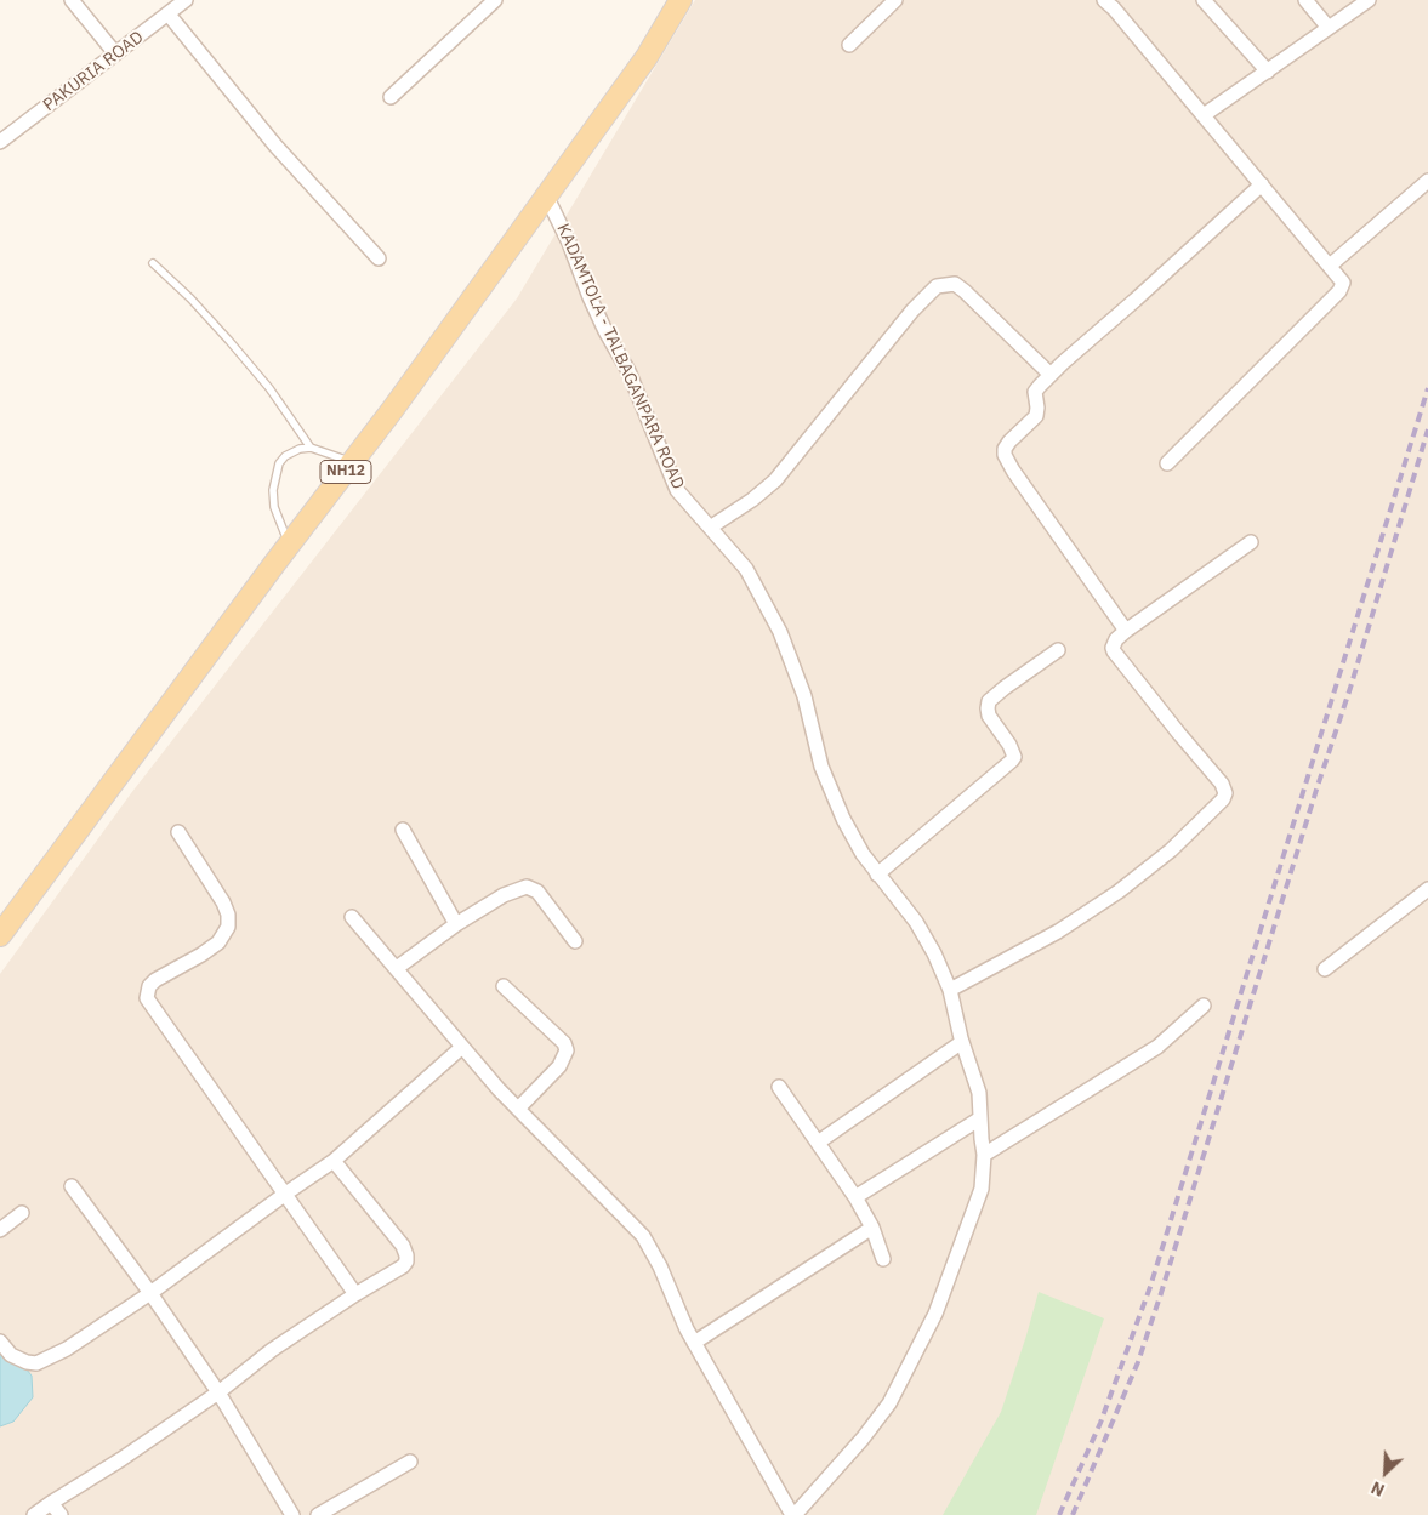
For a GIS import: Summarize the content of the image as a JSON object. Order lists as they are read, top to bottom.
{
  "streets": {
    "main road": ["NH12"],
    "street": ["PAKURIA ROAD", "KADAMTOLA - TALBAGANPARA ROAD"]
  },
  "crossings": [
    ["KADAMTOLA - TALBAGANPARA ROAD", "NH12"]
  ],
  "north": "bottom left"
}
